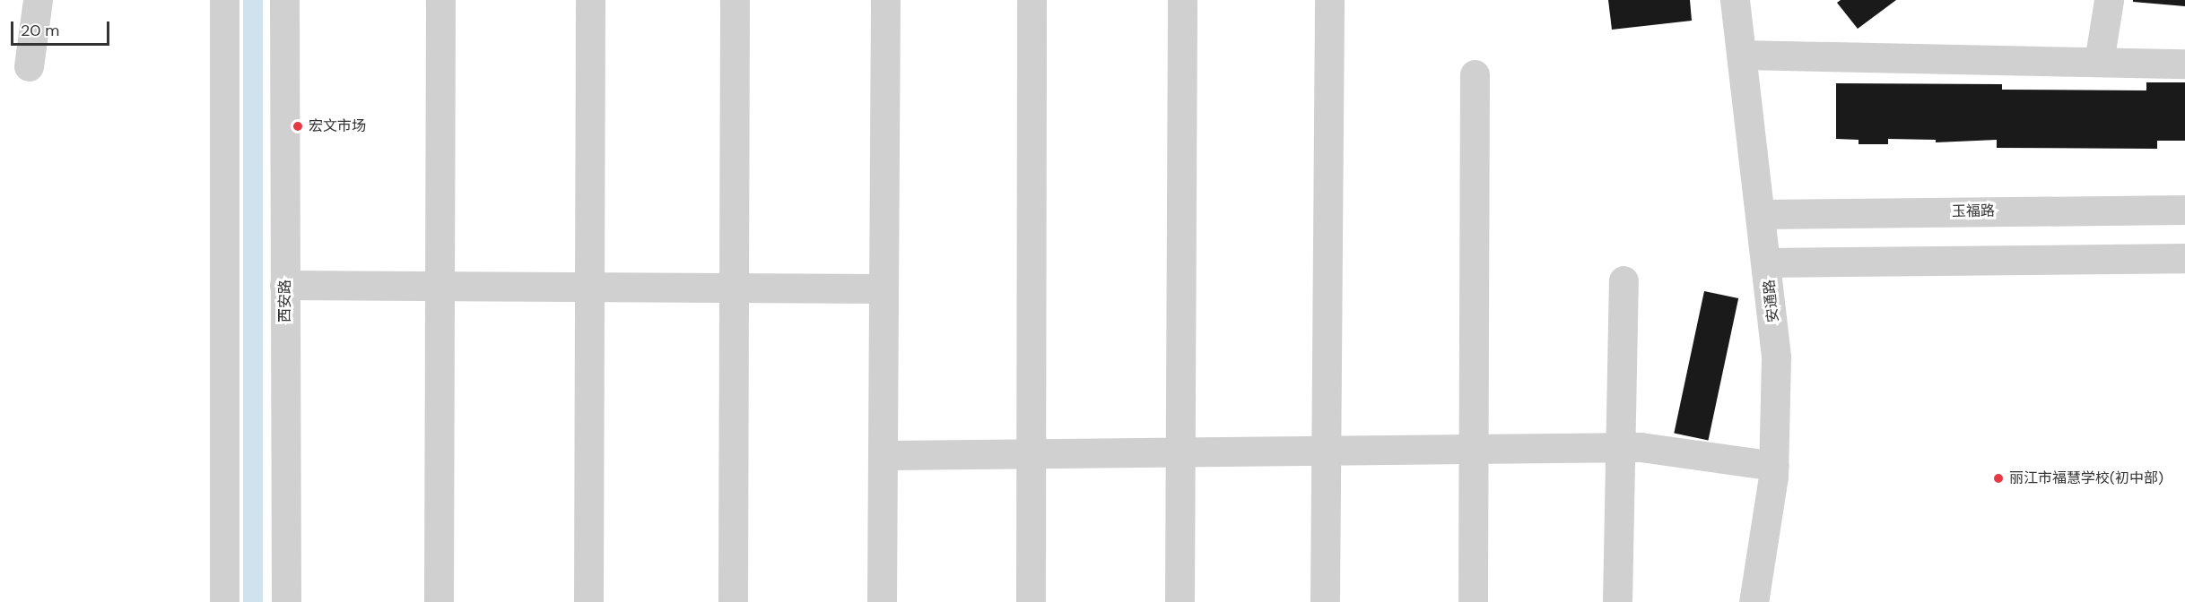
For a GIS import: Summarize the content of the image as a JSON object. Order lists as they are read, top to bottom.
{
  "streets": {
    "street": ["玉福路", "西安路", "安通路"]
  },
  "crossings": [
    ["玉福路", "安通路"]
  ],
  "places": ["宏文市场", "丽江市福慧学校(初中部)"],
  "scale_bar": "20 m"
}
